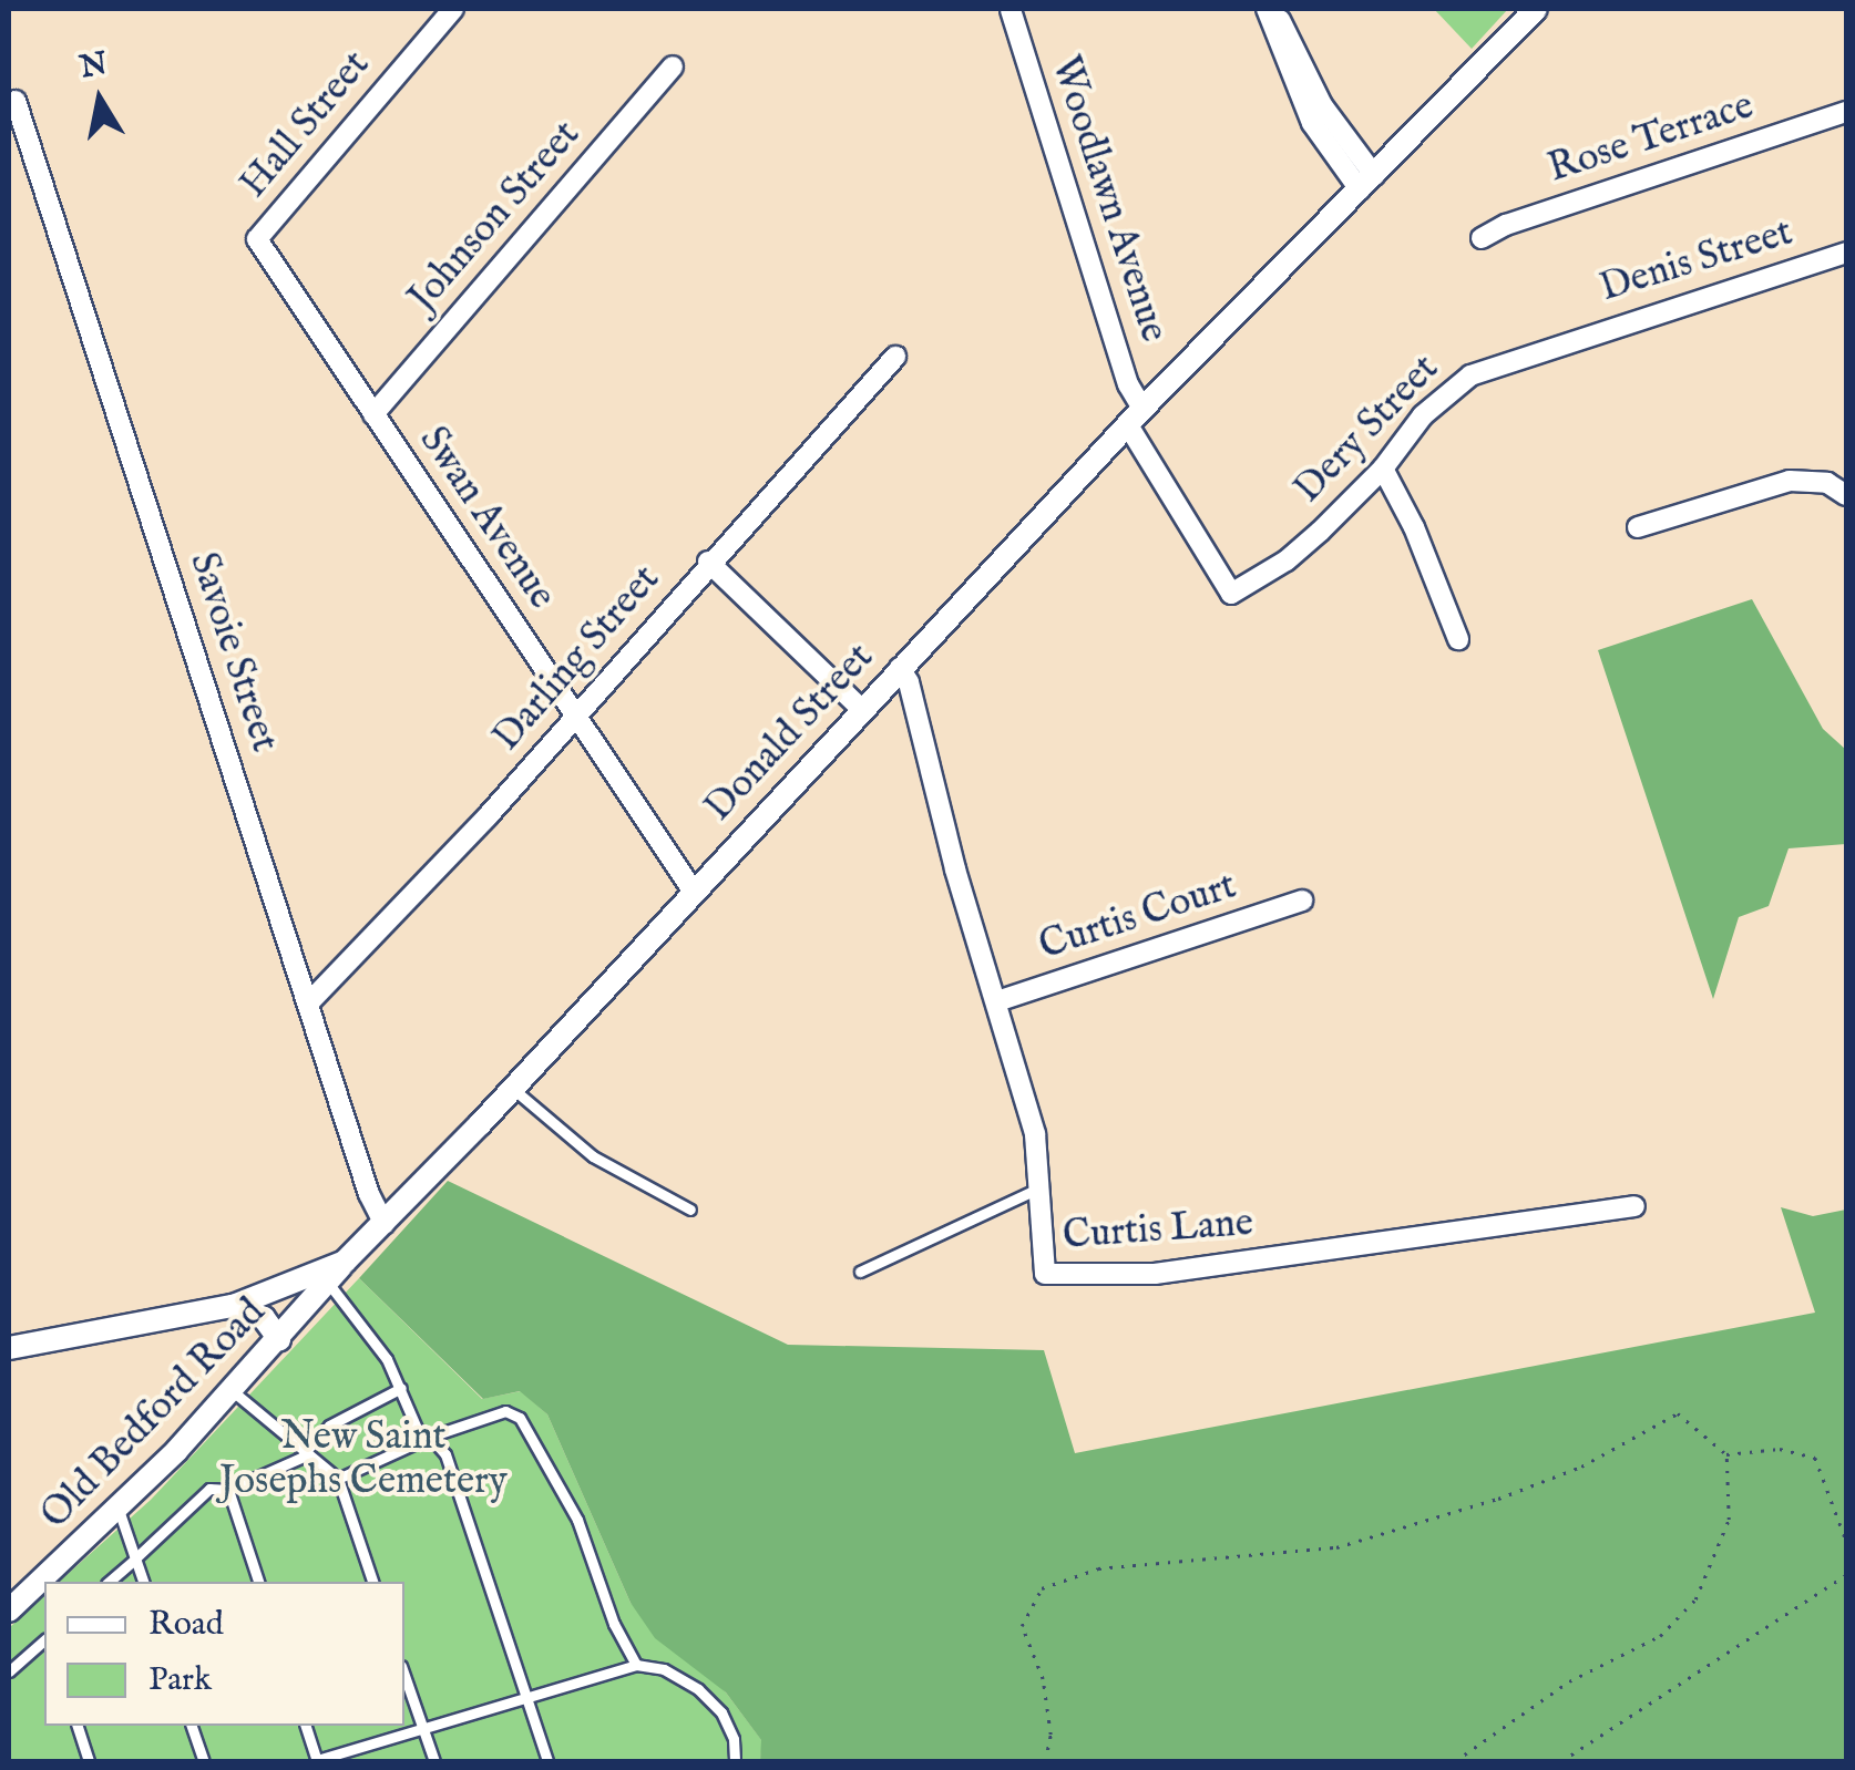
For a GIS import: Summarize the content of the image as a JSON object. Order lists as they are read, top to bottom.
{
  "streets": {
    "street": [
      "Hall Street",
      "Rose Terrace",
      "Woodlawn Avenue",
      "Johnson Street",
      "Denis Street",
      "Dery Street",
      "Swan Avenue",
      "Savoie Street",
      "Darling Street",
      "Donald Street",
      "Curtis Court",
      "Curtis Lane",
      "Old Bedford Road"
    ]
  },
  "crossings": [
    ["Hall Street", "Swan Avenue"],
    ["Woodlawn Avenue", "Dery Street"],
    ["Woodlawn Avenue", "Donald Street"],
    ["Johnson Street", "Swan Avenue"],
    ["Denis Street", "Dery Street"],
    ["Swan Avenue", "Darling Street"],
    ["Swan Avenue", "Donald Street"],
    ["Savoie Street", "Darling Street"],
    ["Savoie Street", "Donald Street"],
    ["Donald Street", "Curtis Lane"],
    ["Donald Street", "Old Bedford Road"],
    ["Curtis Court", "Curtis Lane"]
  ],
  "parks": ["New Saint Josephs Cemetery"],
  "legend": ["Road", "Park"],
  "north": "top"
}
